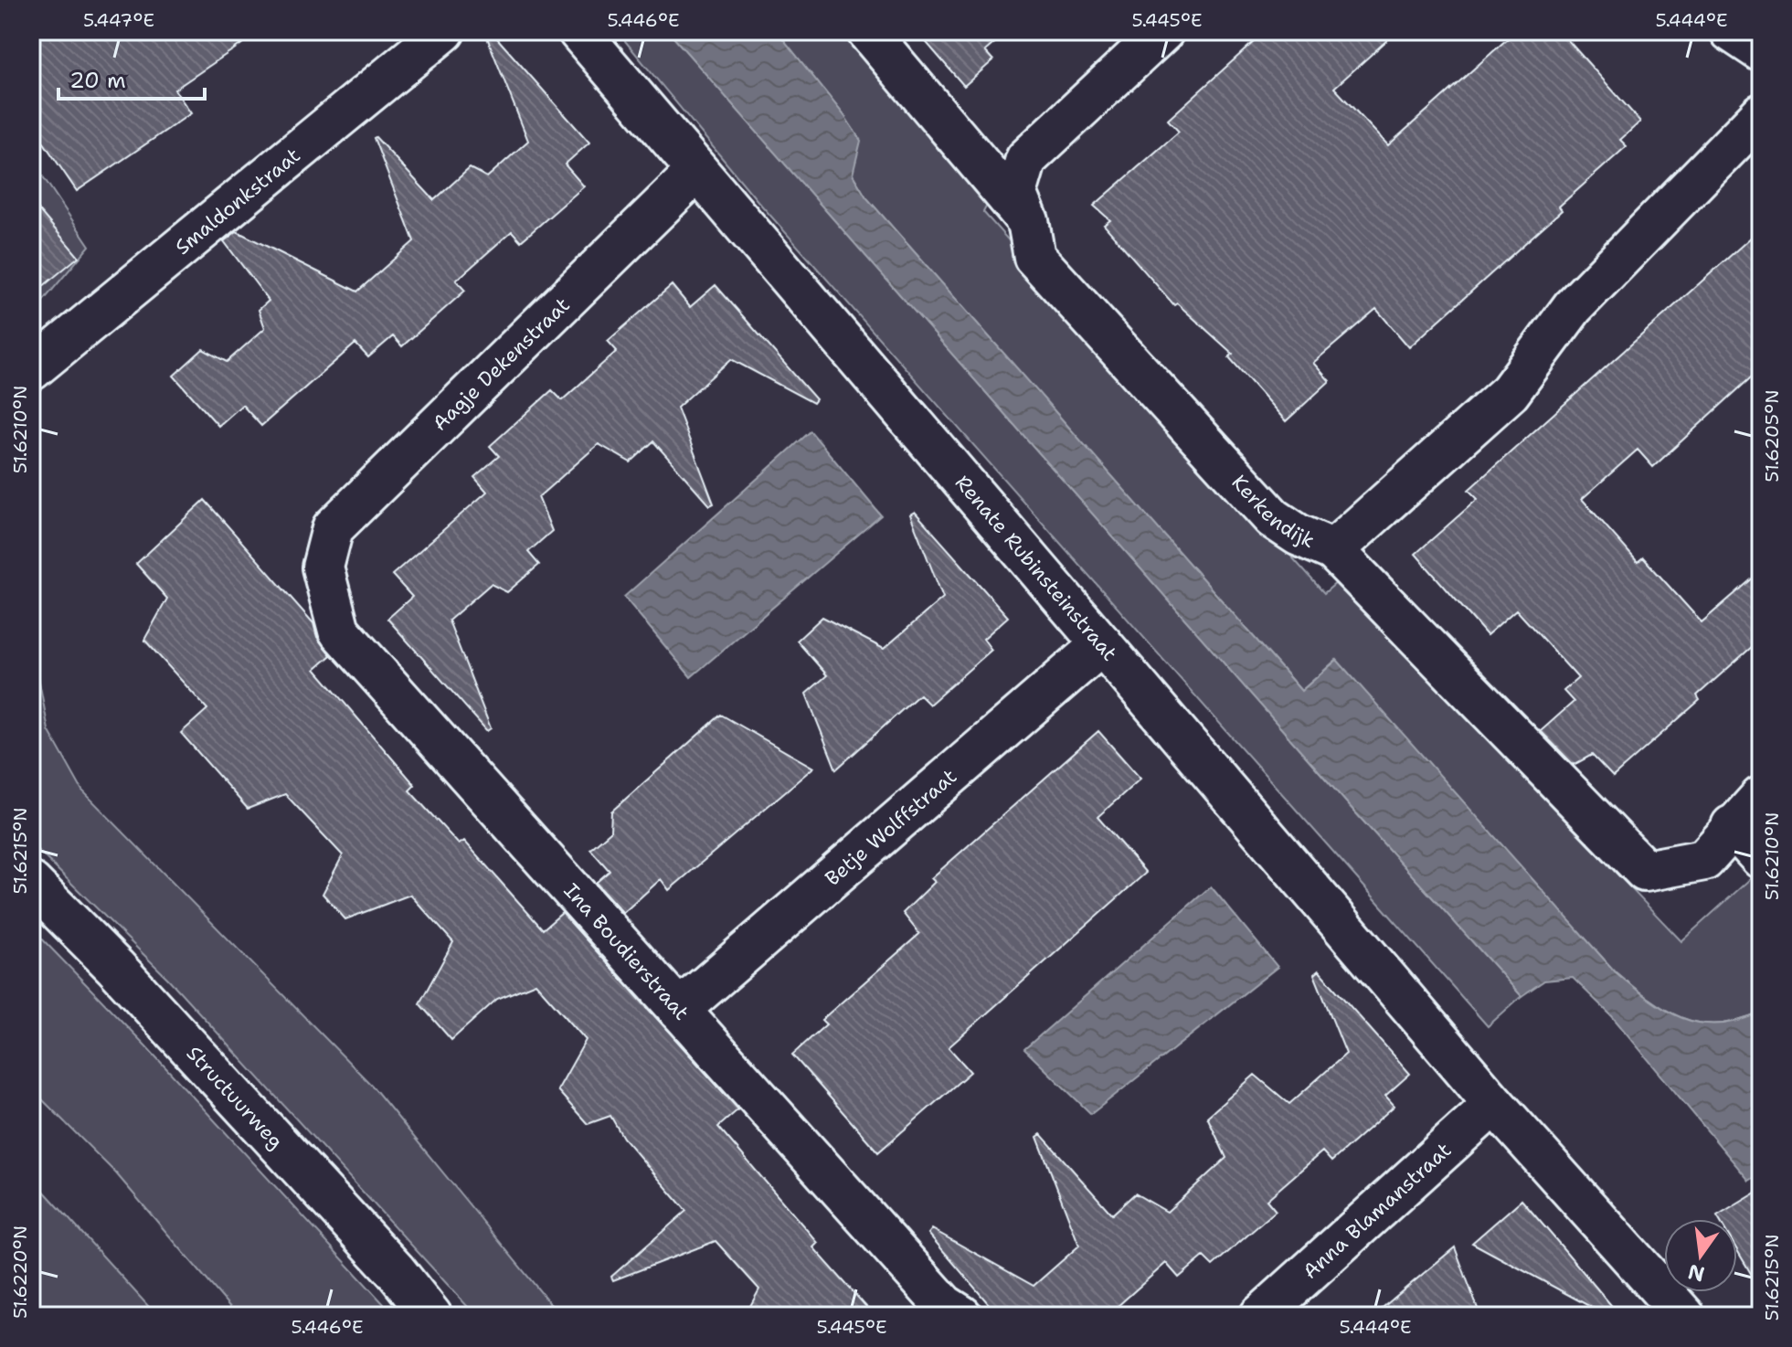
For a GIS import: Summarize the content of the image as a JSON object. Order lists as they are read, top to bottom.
{
  "streets": {
    "street": [
      "Smaldonkstraat",
      "Aagje Dekenstraat",
      "Kerkendijk",
      "Renate Rubinsteinstraat",
      "Betje Wolffstraat",
      "Ina Boudierstraat",
      "Structuurweg",
      "Anna Blamanstraat"
    ]
  },
  "crossings": [
    ["Aagje Dekenstraat", "Renate Rubinsteinstraat"],
    ["Aagje Dekenstraat", "Ina Boudierstraat"],
    ["Renate Rubinsteinstraat", "Betje Wolffstraat"],
    ["Renate Rubinsteinstraat", "Anna Blamanstraat"],
    ["Betje Wolffstraat", "Ina Boudierstraat"]
  ],
  "scale_bar": "20 m",
  "north": "bottom",
  "coordinates": [
    "5.447°E",
    "5.446°E",
    "5.445°E",
    "5.444°E",
    "51.6210°N",
    "51.6205°N",
    "51.6215°N",
    "51.6220°N"
  ]
}
